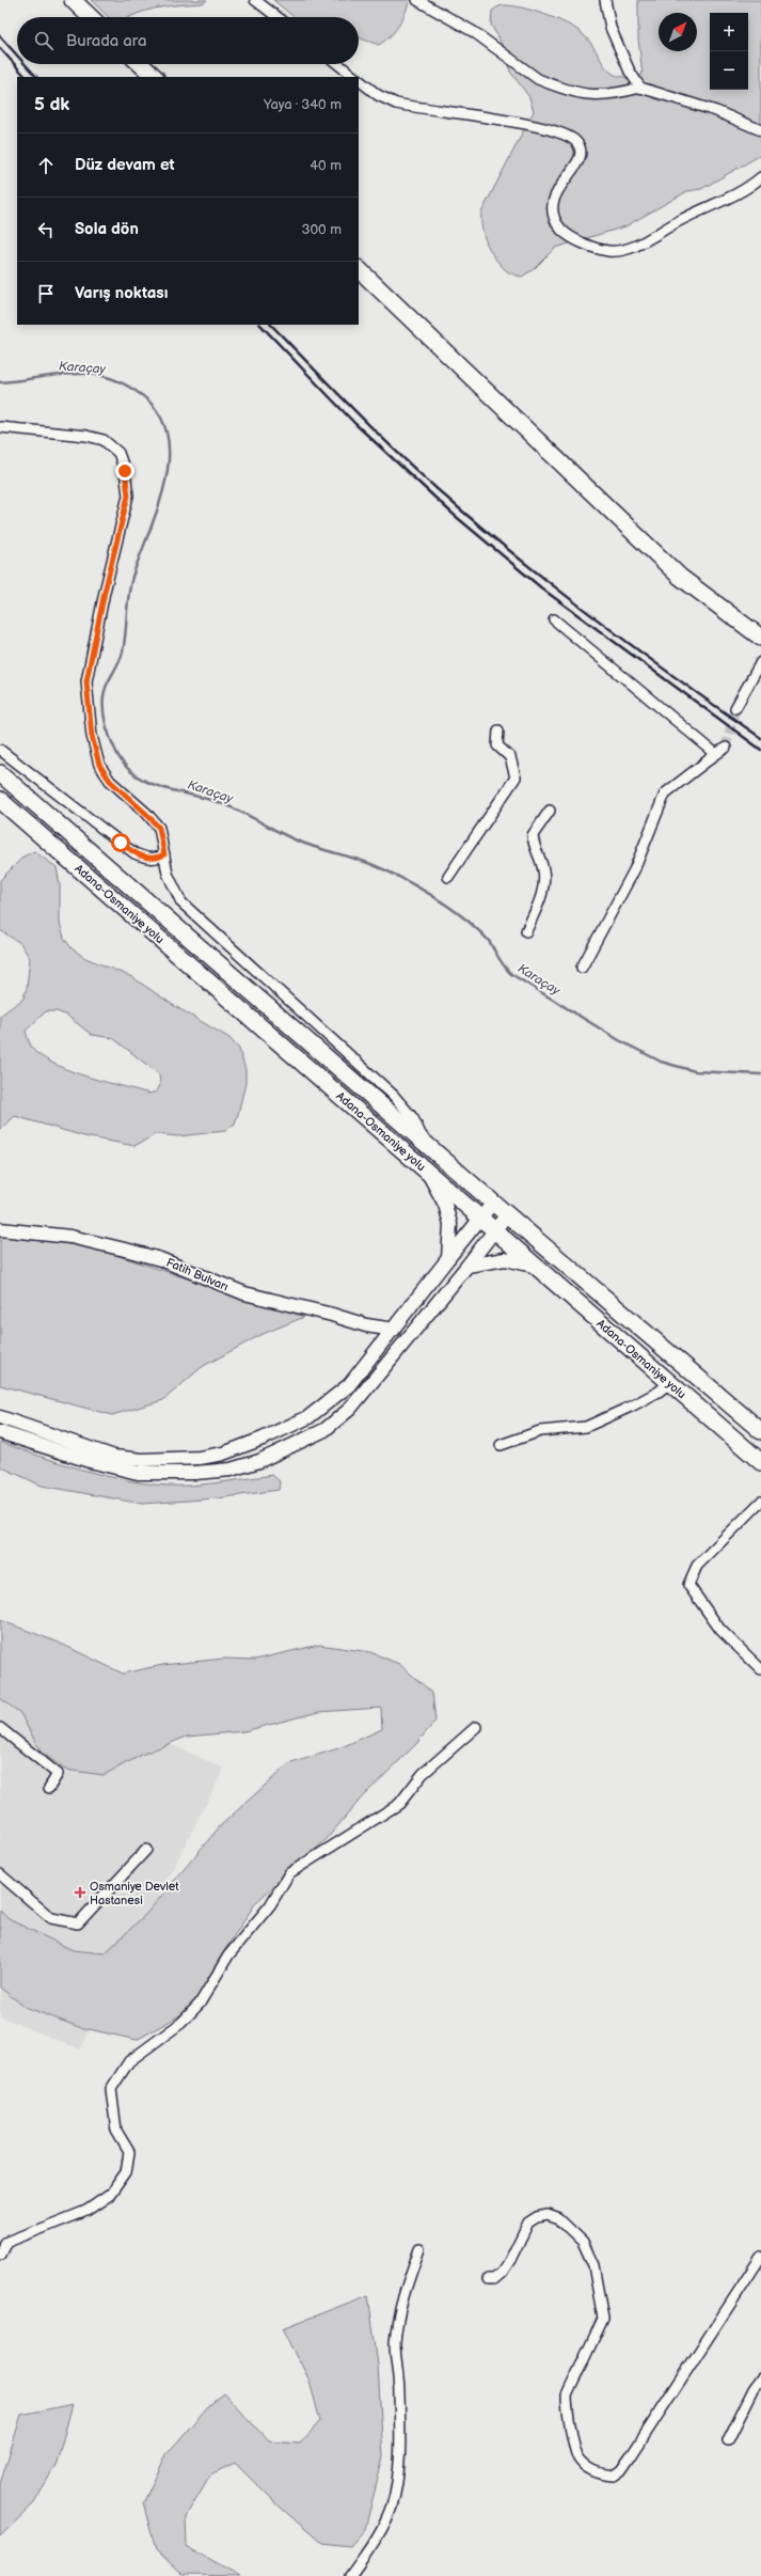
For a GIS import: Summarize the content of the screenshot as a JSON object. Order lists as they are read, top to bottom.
{
  "streets": {
    "highway": ["Adana-Osmaniye yolu"],
    "street": ["Fatih Bulvarı"]
  },
  "water": ["Karaçay"],
  "places": {
    "health": ["Osmaniye Devlet Hastanesi"]
  },
  "north": "top right",
  "page": {
    "map_buttons": ["+", "−"],
    "search": "Burada ara",
    "heading": ["5 dk", "Yaya · 340 m"],
    "list": [
      ["Düz devam et", "40 m"],
      ["Sola dön", "300 m"],
      "Varış noktası"
    ]
  }
}
